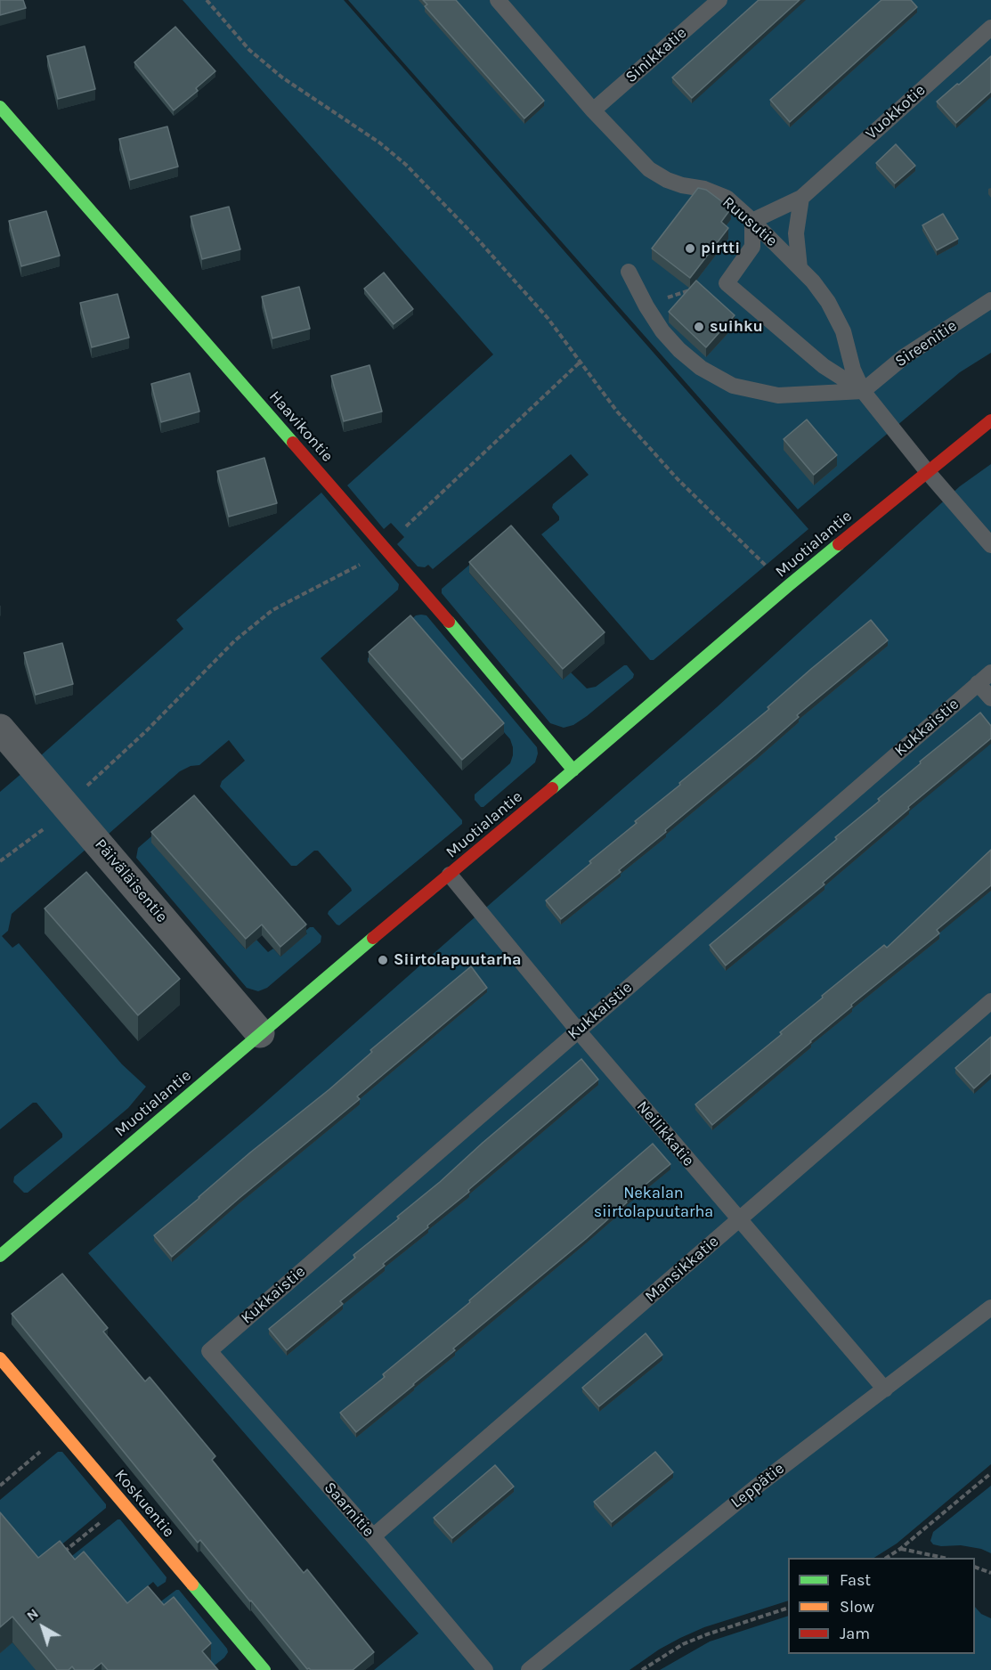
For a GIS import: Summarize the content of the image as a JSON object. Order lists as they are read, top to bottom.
{
  "streets": {
    "street": [
      "Haavikontie",
      "Muotialantie",
      "Päiväläisentie",
      "Koskuentie"
    ],
    "lane": [
      "Sinikkatie",
      "Vuokkotie",
      "Ruusutie",
      "Sireenitie",
      "Kukkaistie",
      "Neilikkatie",
      "Mansikkatie",
      "Leppätie",
      "Saarnitie"
    ]
  },
  "crossings": [
    ["Sinikkatie", "Ruusutie"],
    ["Vuokkotie", "Ruusutie"],
    ["Ruusutie", "Sireenitie"],
    ["Ruusutie", "Muotialantie"],
    ["Haavikontie", "Muotialantie"],
    ["Muotialantie", "Päiväläisentie"],
    ["Muotialantie", "Neilikkatie"],
    ["Kukkaistie", "Neilikkatie"],
    ["Kukkaistie", "Saarnitie"],
    ["Neilikkatie", "Mansikkatie"],
    ["Neilikkatie", "Leppätie"],
    ["Mansikkatie", "Saarnitie"]
  ],
  "parks": ["Nekalan siirtolapuutarha"],
  "places": ["pirtti", "suihku", "Siirtolapuutarha"],
  "legend": ["Fast", "Slow", "Jam"],
  "north": "top left"
}
